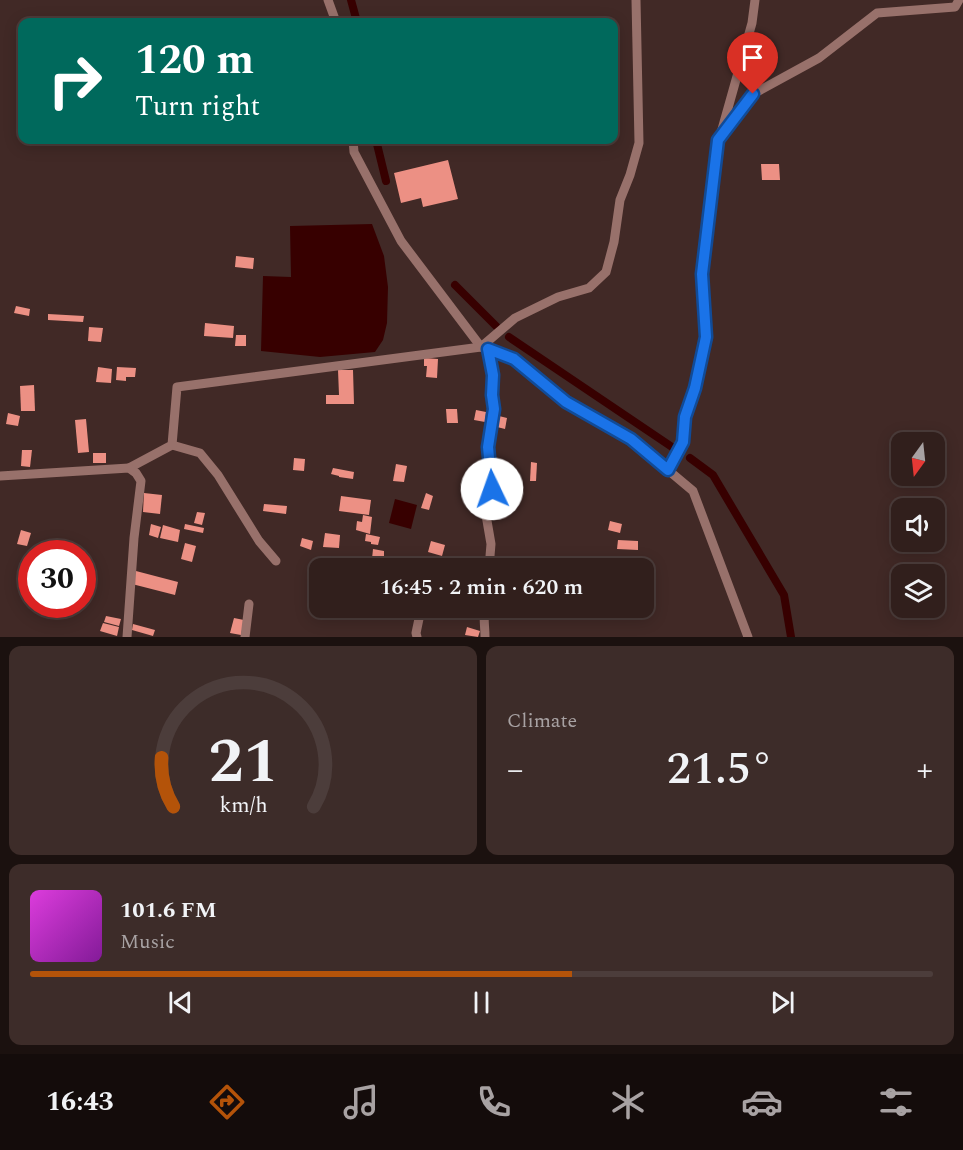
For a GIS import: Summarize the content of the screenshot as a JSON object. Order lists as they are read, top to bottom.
{
  "north": "bottom",
  "page": {
    "turn": ["120 m", "Turn right"],
    "limit": "30",
    "trip": "16:45 · 2 min · 620 m",
    "tile": "Climate",
    "heat": ["−", "21.5°", "+"],
    "song": ["101.6 FM", "Music"],
    "tabs": "16:43",
    "gauge": ["21", "km/h"]
  }
}
